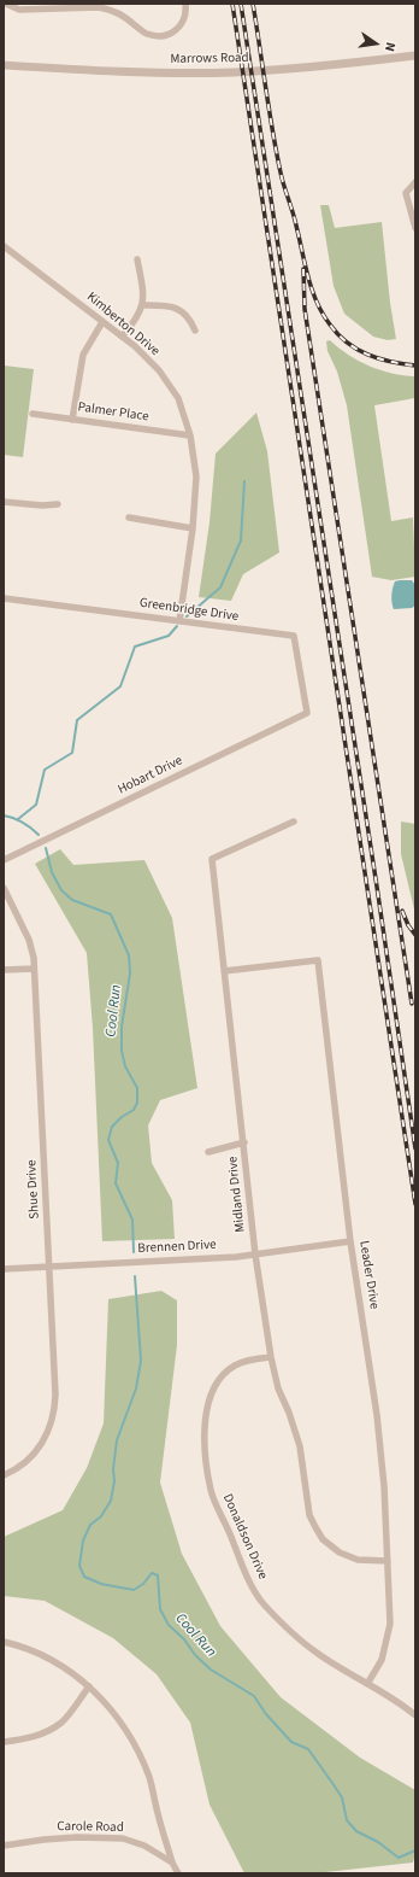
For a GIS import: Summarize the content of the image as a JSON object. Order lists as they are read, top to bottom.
{
  "streets": {
    "street": [
      "Marrows Road",
      "Kimberton Drive",
      "Palmer Place",
      "Greenbridge Drive",
      "Hobart Drive",
      "Shue Drive",
      "Midland Drive",
      "Brennen Drive",
      "Leader Drive",
      "Donaldson Drive",
      "Carole Road"
    ]
  },
  "crossings": [
    ["Kimberton Drive", "Palmer Place"],
    ["Kimberton Drive", "Greenbridge Drive"],
    ["Greenbridge Drive", "Hobart Drive"],
    ["Shue Drive", "Brennen Drive"],
    ["Midland Drive", "Brennen Drive"],
    ["Midland Drive", "Leader Drive"],
    ["Midland Drive", "Donaldson Drive"],
    ["Brennen Drive", "Leader Drive"],
    ["Leader Drive", "Donaldson Drive"]
  ],
  "water": ["Cool Run"],
  "north": "right"
}
